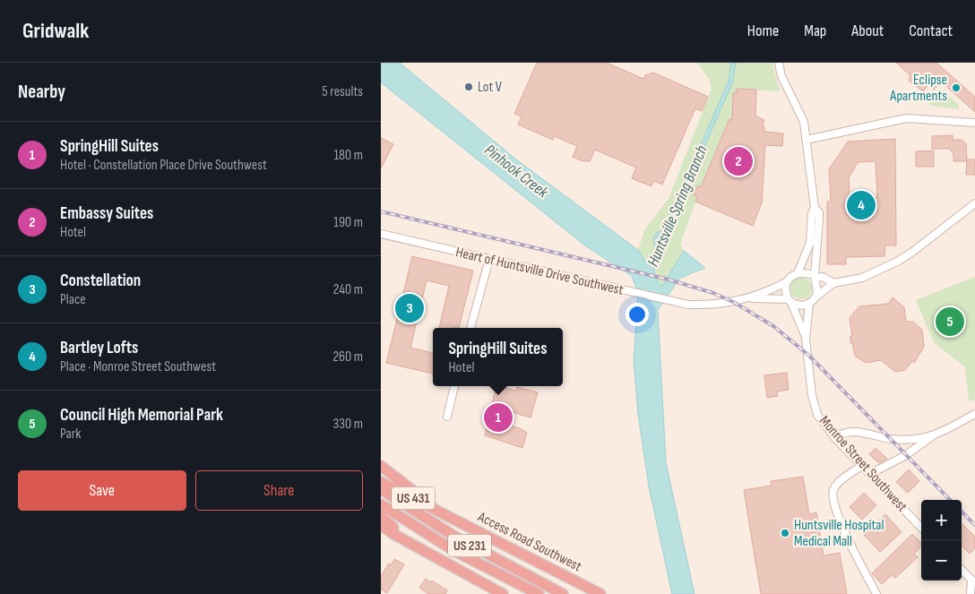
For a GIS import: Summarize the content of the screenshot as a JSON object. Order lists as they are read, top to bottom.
{
  "streets": {
    "highway": ["US 431", "Access Road Southwest", "US 231"],
    "street": ["Heart of Huntsville Drive Southwest", "Monroe Street Southwest"]
  },
  "crossings": [
    ["Heart of Huntsville Drive Southwest", "Monroe Street Southwest"],
    ["US 431", "Access Road Southwest"]
  ],
  "water": ["Pinhook Creek", "Huntsville Spring Branch"],
  "places": ["Lot V", "Eclipse Apartments", "Huntsville Hospital Medical Mall"],
  "page": {
    "header": "Gridwalk",
    "nav": [
      "Home",
      "Map",
      "About",
      "Contact"
    ],
    "heading": ["Nearby", "5 results"],
    "list": [
      {
        "mark": "1",
        "name": "SpringHill Suites",
        "note": "Hotel · Constellation Place Drive Southwest",
        "value": "180 m"
      },
      {
        "mark": "2",
        "name": "Embassy Suites",
        "note": "Hotel",
        "value": "190 m"
      },
      {
        "mark": "3",
        "name": "Constellation",
        "note": "Place",
        "value": "240 m"
      },
      {
        "mark": "4",
        "name": "Bartley Lofts",
        "note": "Place · Monroe Street Southwest",
        "value": "260 m"
      },
      {
        "mark": "5",
        "name": "Council High Memorial Park",
        "note": "Park",
        "value": "330 m"
      }
    ],
    "pins": [
      "2",
      "4",
      "3",
      "5",
      "1"
    ],
    "popup": ["SpringHill Suites", "Hotel"],
    "buttons": ["Save", "Share"],
    "map_buttons": ["+", "−"]
  }
}
